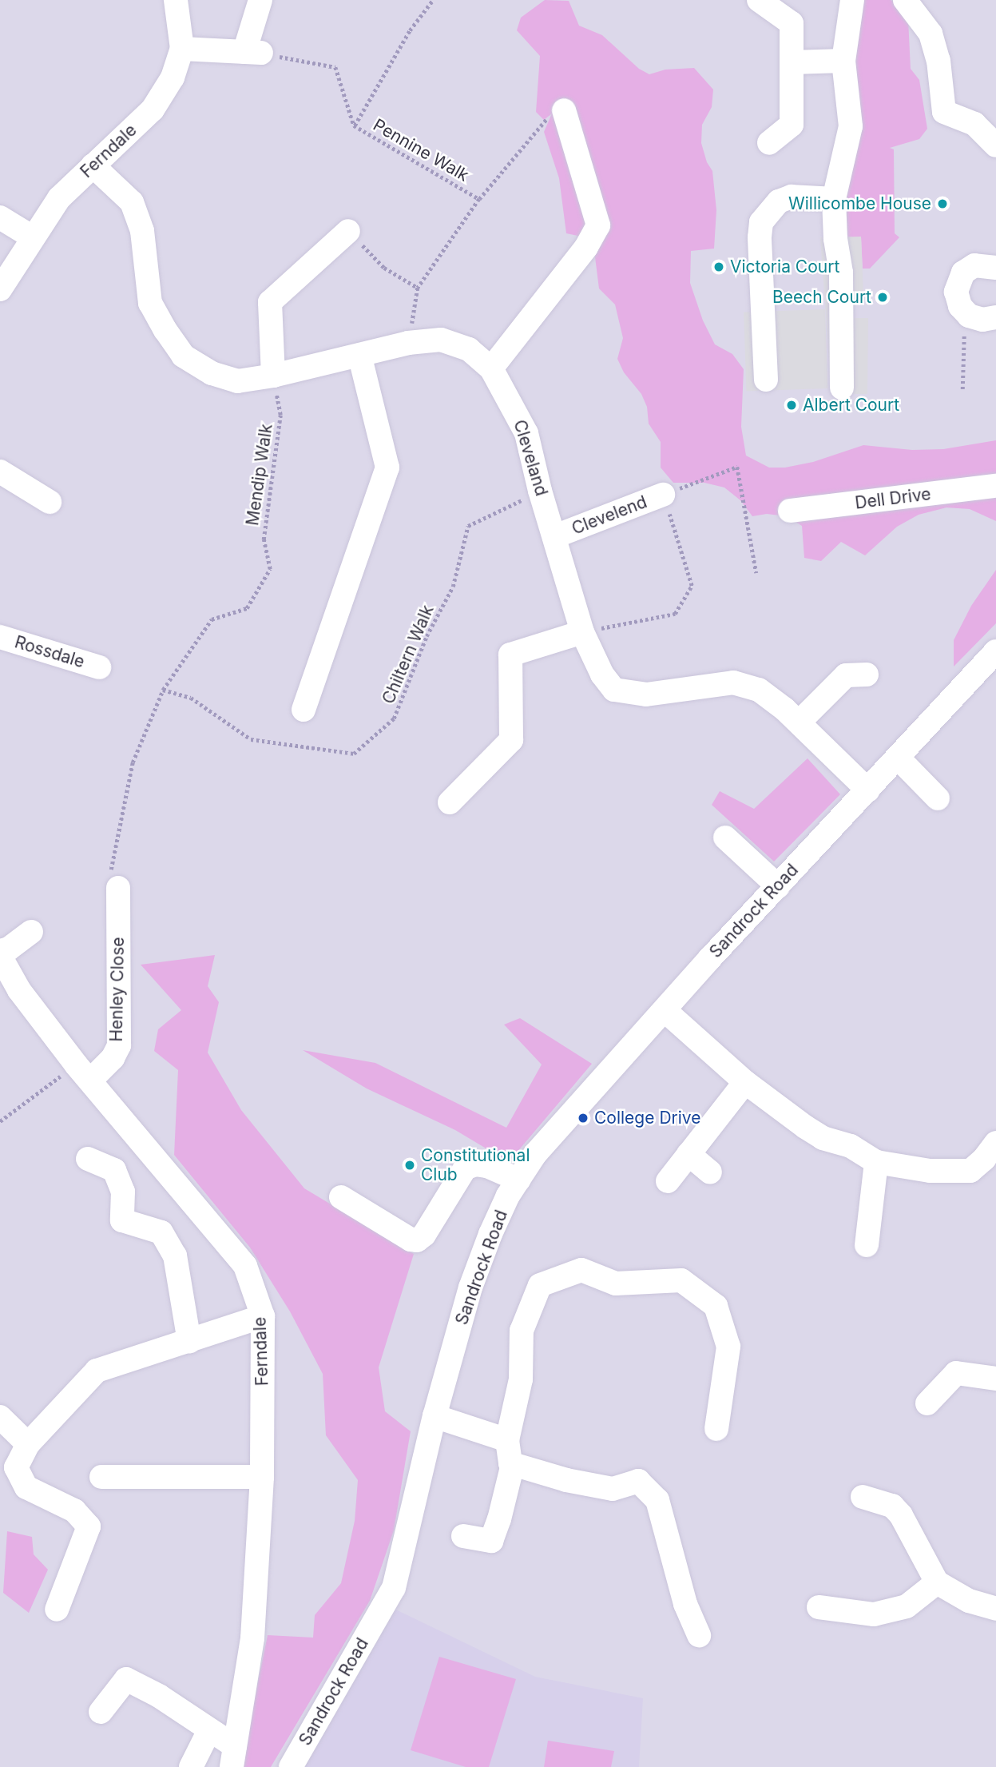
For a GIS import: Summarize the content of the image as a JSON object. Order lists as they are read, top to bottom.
{
  "streets": {
    "street": [
      "Ferndale",
      "Cleveland",
      "Dell Drive",
      "Clevelend",
      "Rossdale",
      "Sandrock Road",
      "Henley Close"
    ],
    "path": ["Pennine Walk", "Mendip Walk", "Chiltern Walk"]
  },
  "crossings": [
    ["Pennine Walk", "Cleveland"],
    ["Ferndale", "Cleveland"],
    ["Ferndale", "Henley Close"],
    ["Cleveland", "Mendip Walk"],
    ["Cleveland", "Clevelend"],
    ["Cleveland", "Chiltern Walk"],
    ["Cleveland", "Sandrock Road"],
    ["Mendip Walk", "Chiltern Walk"],
    ["Mendip Walk", "Henley Close"]
  ],
  "places": [
    "Willicombe House",
    "Victoria Court",
    "Beech Court",
    "Albert Court",
    "College Drive",
    "Constitutional Club"
  ]
}
